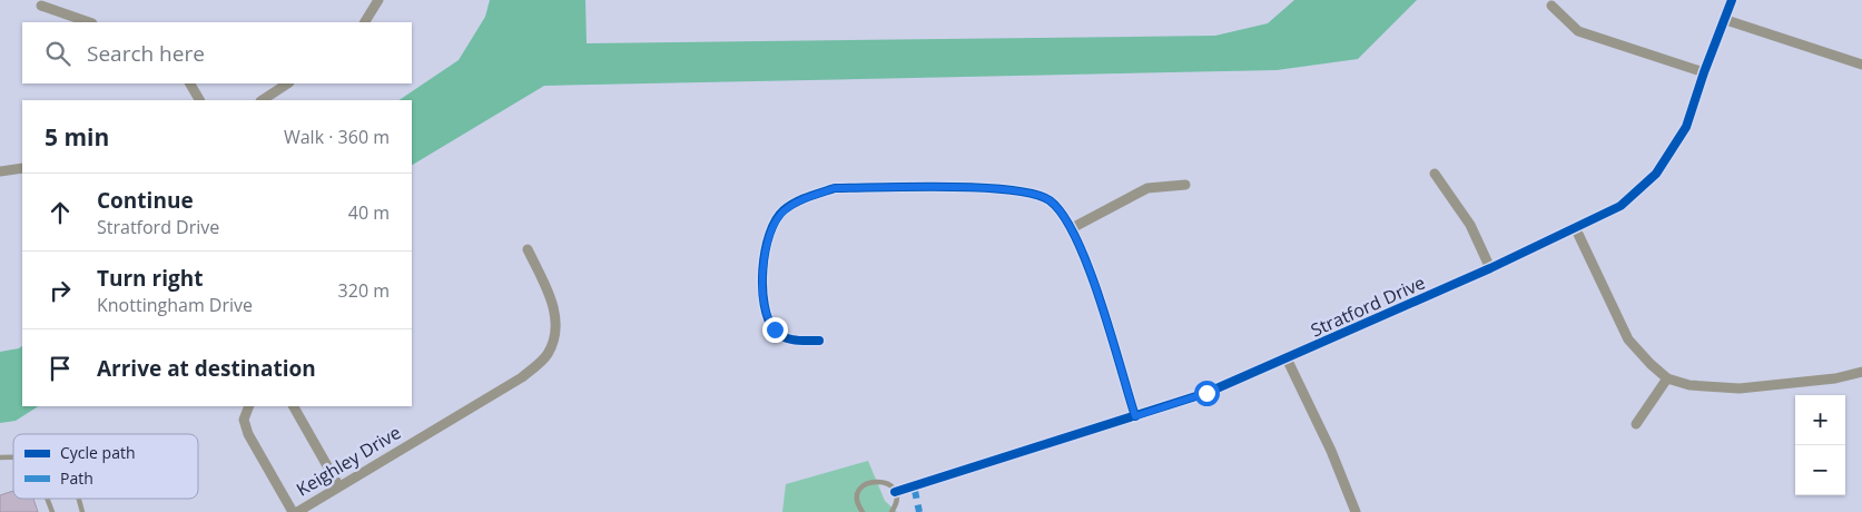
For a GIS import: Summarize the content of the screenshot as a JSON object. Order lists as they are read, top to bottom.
{
  "streets": {
    "street": ["Stratford Drive", "Keighley Drive"]
  },
  "legend": ["Cycle path", "Path"],
  "page": {
    "search": "Search here",
    "heading": ["5 min", "Walk · 360 m"],
    "list": [
      ["Continue", "Stratford Drive", "40 m"],
      ["Turn right", "Knottingham Drive", "320 m"],
      "Arrive at destination"
    ],
    "map_buttons": ["+", "−"]
  }
}
